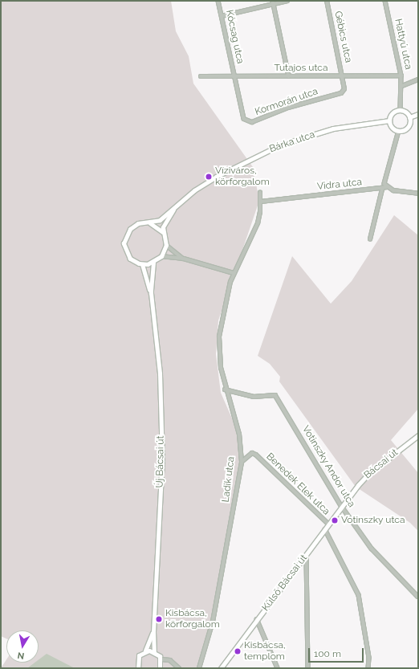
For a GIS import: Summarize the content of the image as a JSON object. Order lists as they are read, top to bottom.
{
  "streets": {
    "street": [
      "Kócsag utca",
      "Gébics utca",
      "Hattyú utca",
      "Tutajos utca",
      "Kormorán utca",
      "Bárka utca",
      "Vidra utca",
      "Új Bácsai út",
      "Bácsai út",
      "Votinszky Andor utca",
      "Ladik utca",
      "Benedek Elek utca",
      "Külső Bácsai út"
    ]
  },
  "crossings": [
    ["Kócsag utca", "Tutajos utca"],
    ["Kócsag utca", "Kormorán utca"],
    ["Gébics utca", "Tutajos utca"],
    ["Gébics utca", "Kormorán utca"],
    ["Hattyú utca", "Tutajos utca"],
    ["Hattyú utca", "Bárka utca"],
    ["Tutajos utca", "Kormorán utca"],
    ["Vidra utca", "Ladik utca"],
    ["Bácsai út", "Külső Bácsai út"],
    ["Votinszky Andor utca", "Ladik utca"],
    ["Votinszky Andor utca", "Külső Bácsai út"],
    ["Ladik utca", "Benedek Elek utca"],
    ["Benedek Elek utca", "Külső Bácsai út"]
  ],
  "places": [
    "Víziváros, körforgalom",
    "Votinszky utca",
    "Kisbácsa, körforgalom",
    "Kisbácsa, templom"
  ],
  "scale_bar": "100 m",
  "north": "bottom"
}
